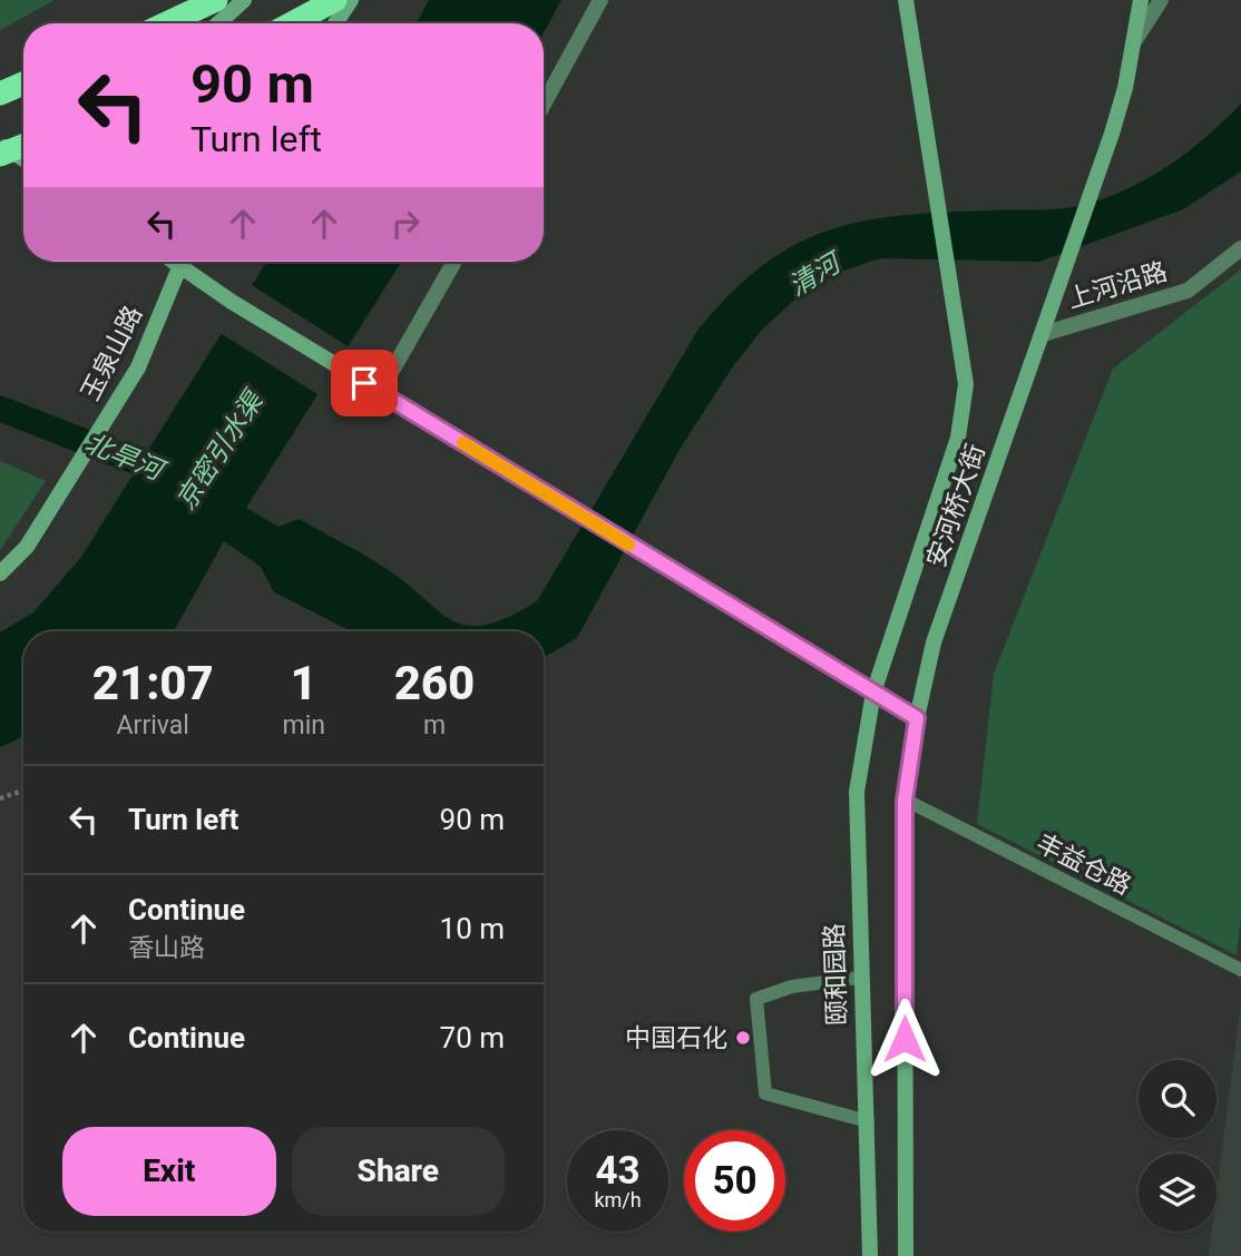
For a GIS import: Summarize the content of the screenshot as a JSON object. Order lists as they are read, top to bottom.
{
  "streets": {
    "main road": ["玉泉山路", "安河桥大街", "颐和园路"],
    "street": ["上河沿路"],
    "lane": ["丰益仓路"]
  },
  "crossings": [
    ["上河沿路", "安河桥大街"],
    ["安河桥大街", "颐和园路"]
  ],
  "water": ["清河", "京密引水渠", "北旱河"],
  "places": ["中国石化"],
  "page": {
    "turn": ["90 m", "Turn left"],
    "eta": [
      "21:07",
      "Arrival",
      "1",
      "min",
      "260",
      "m"
    ],
    "list": [
      {
        "name": "Turn left",
        "value": "90 m"
      },
      {
        "name": "Continue",
        "note": "香山路",
        "value": "10 m"
      },
      {
        "name": "Continue",
        "value": "70 m"
      }
    ],
    "buttons": ["Exit", "Share"],
    "speed": "43 km/h",
    "limit": "50"
  }
}
